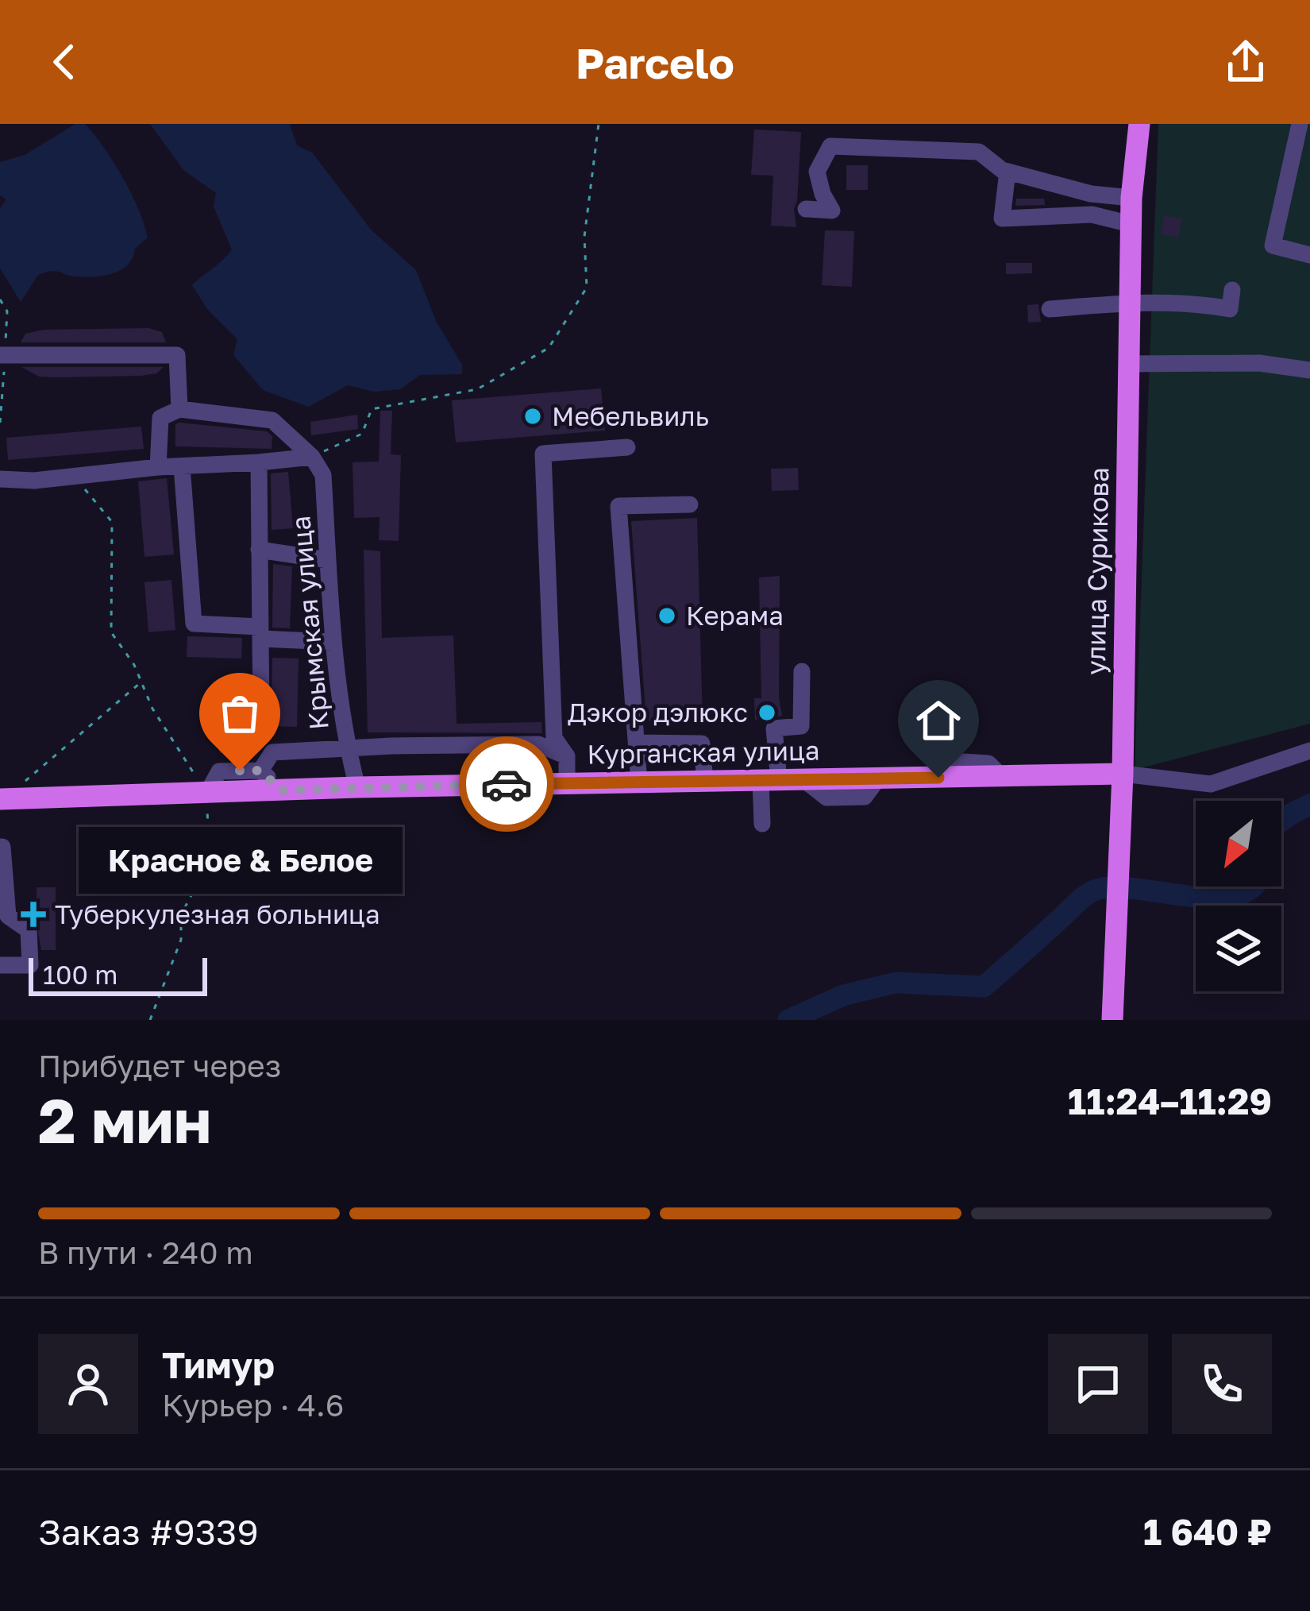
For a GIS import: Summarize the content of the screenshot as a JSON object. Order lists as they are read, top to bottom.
{
  "streets": {
    "main road": ["улица Сурикова", "Курганская улица"],
    "street": ["Крымская улица"]
  },
  "crossings": [
    ["улица Сурикова", "Курганская улица"],
    ["Крымская улица", "Курганская улица"]
  ],
  "places": {
    "other": [
      "Мебельвиль",
      "Керама",
      "Дэкор дэлюкс",
      "Красное & Белое"
    ],
    "health": ["Туберкулезная больница"]
  },
  "scale_bar": "100 m",
  "north": "bottom left",
  "page": {
    "header": "Parcelo",
    "bubble": "Красное & Белое",
    "scale": "100 m",
    "heading": ["2 мин", "Прибудет через", "11:24–11:29"],
    "panel": [
      "Тимур",
      "Курьер · 4.6",
      "Заказ #9339",
      "1 640 ₽"
    ],
    "bar": "В пути · 240 m"
  }
}
